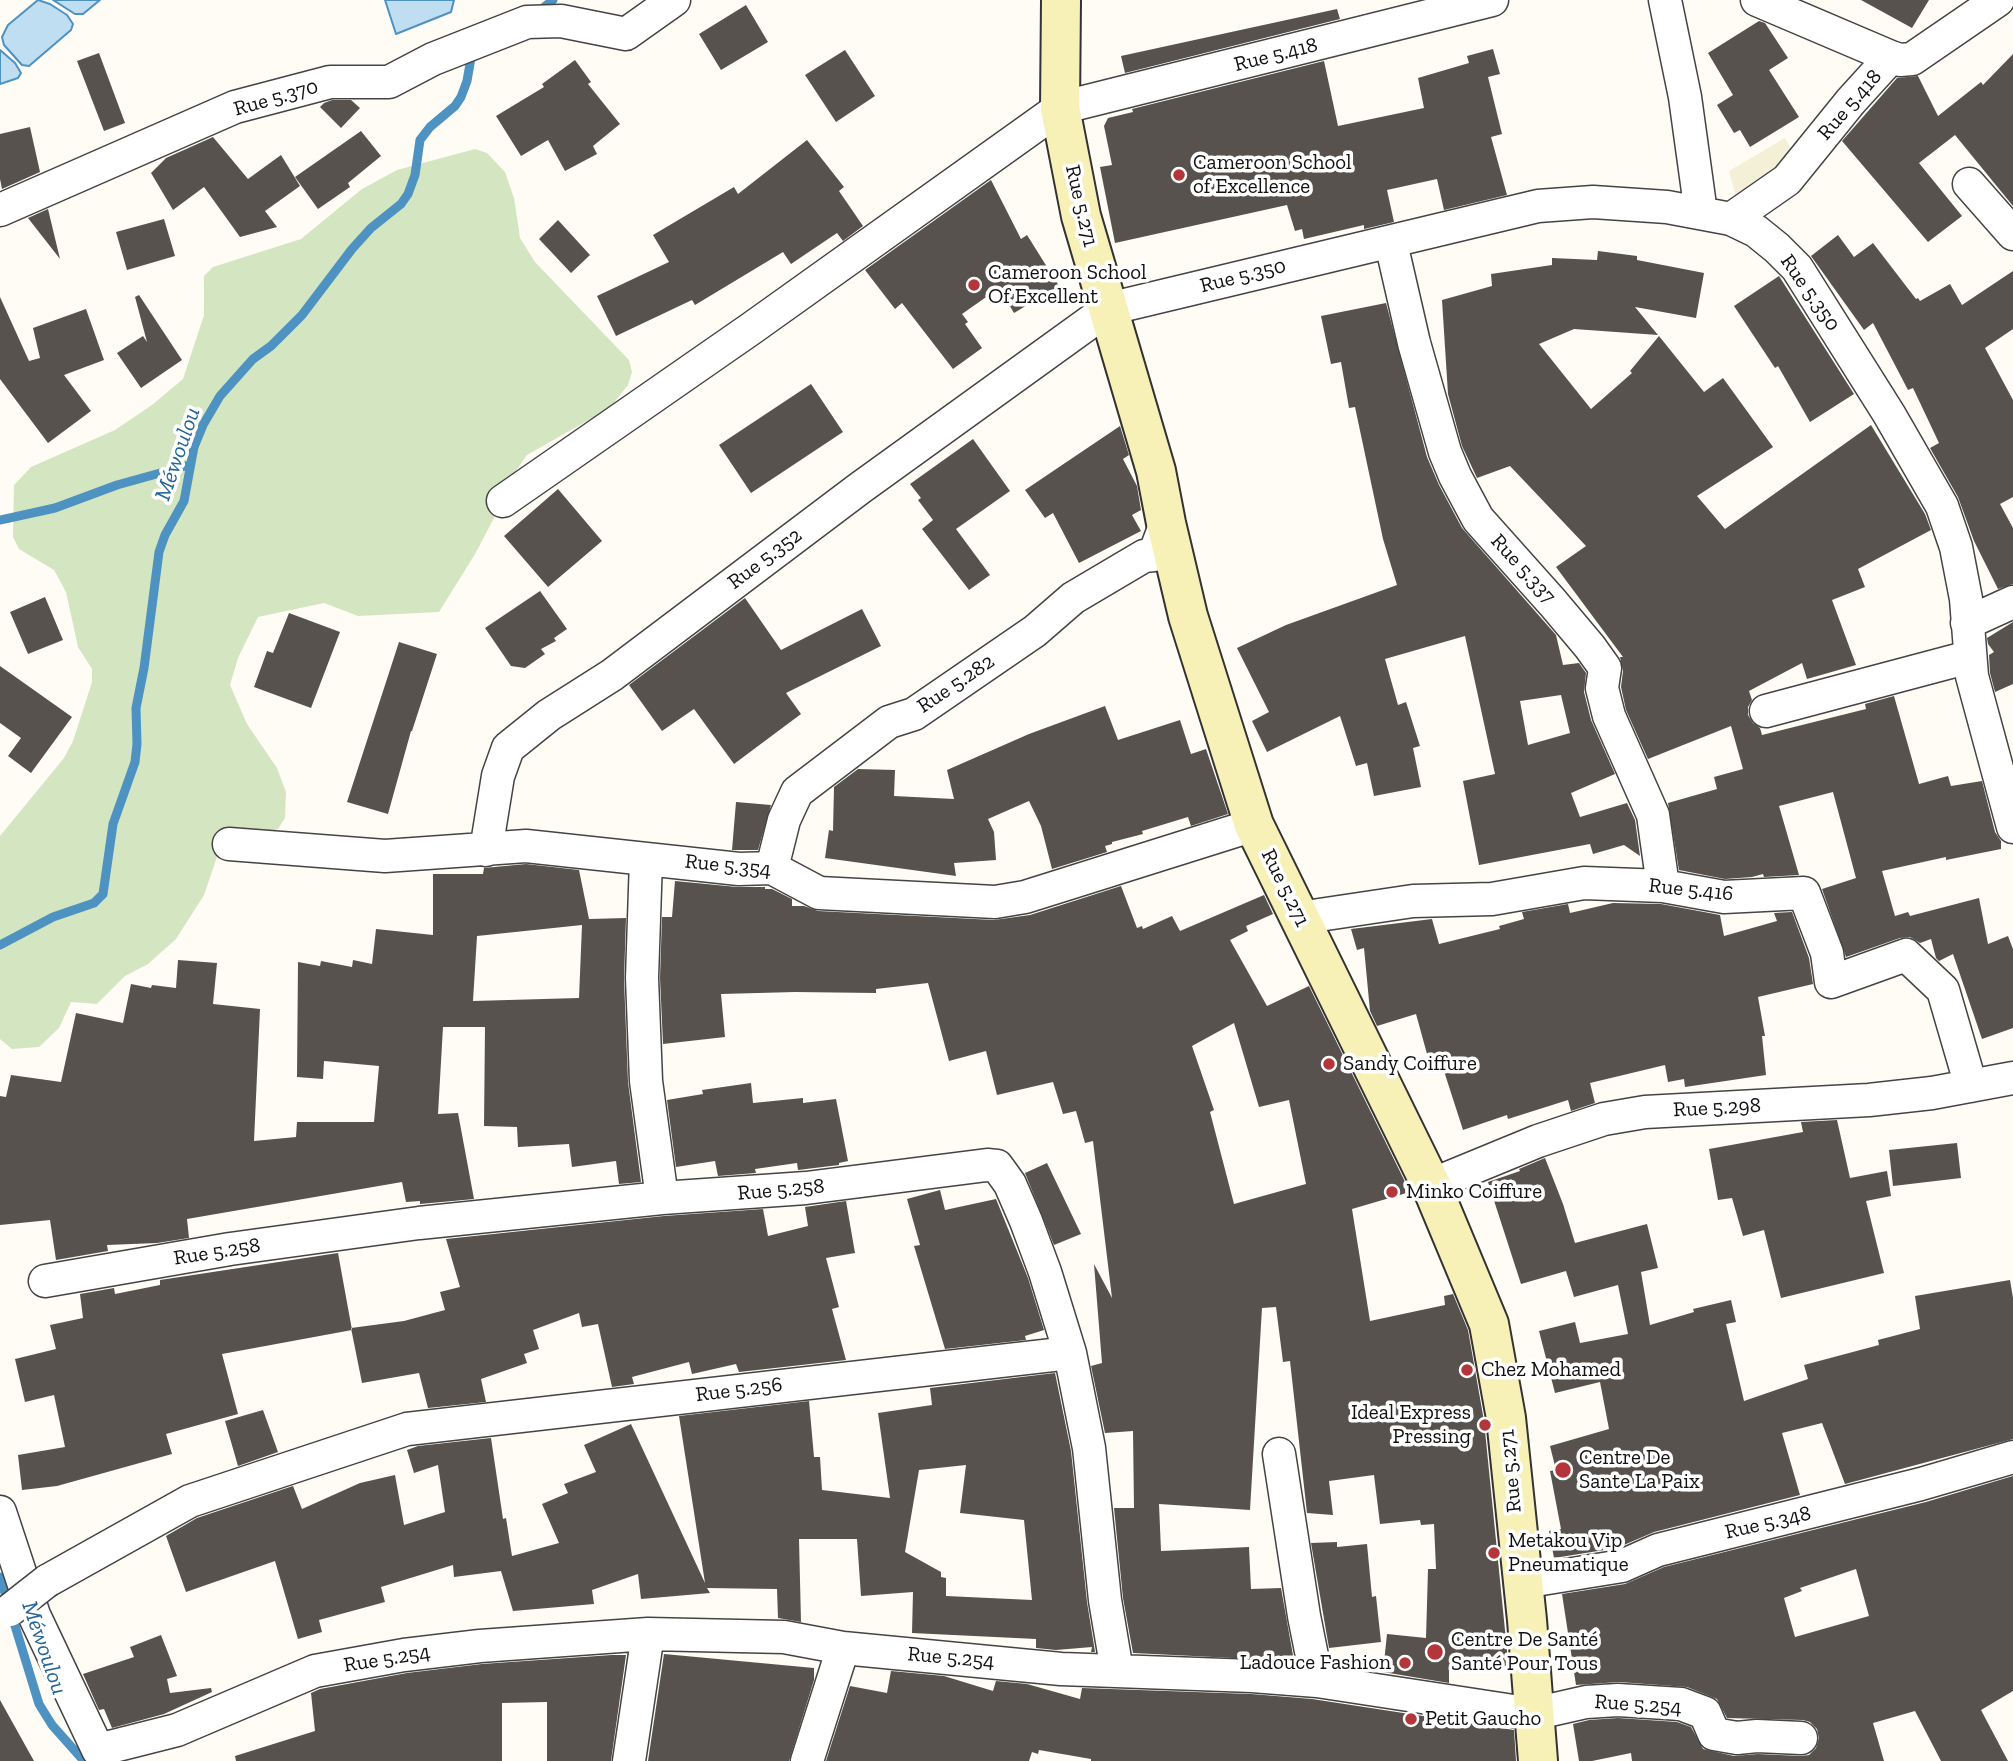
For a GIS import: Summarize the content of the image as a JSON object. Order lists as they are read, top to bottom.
{
  "streets": {
    "street": [
      "Rue 5.418",
      "Rue 5.370",
      "Rue 5.271",
      "Rue 5.350",
      "Rue 5.352",
      "Rue 5.337",
      "Rue 5.282",
      "Rue 5.354",
      "Rue 5.416",
      "Rue 5.298",
      "Rue 5.258",
      "Rue 5.256",
      "Rue 5.348",
      "Rue 5.254"
    ]
  },
  "crossings": [
    ["Rue 5.418", "Rue 5.271"],
    ["Rue 5.418", "Rue 5.350"],
    ["Rue 5.271", "Rue 5.350"],
    ["Rue 5.271", "Rue 5.352"],
    ["Rue 5.271", "Rue 5.282"],
    ["Rue 5.271", "Rue 5.354"],
    ["Rue 5.271", "Rue 5.416"],
    ["Rue 5.271", "Rue 5.298"],
    ["Rue 5.271", "Rue 5.348"],
    ["Rue 5.271", "Rue 5.254"],
    ["Rue 5.350", "Rue 5.352"],
    ["Rue 5.350", "Rue 5.337"],
    ["Rue 5.352", "Rue 5.354"],
    ["Rue 5.337", "Rue 5.416"],
    ["Rue 5.282", "Rue 5.354"],
    ["Rue 5.416", "Rue 5.298"],
    ["Rue 5.258", "Rue 5.256"],
    ["Rue 5.258", "Rue 5.254"]
  ],
  "water": ["Méwoulou"],
  "places": [
    "Cameroon School of Excellence",
    "Cameroon School Of Excellent",
    "Sandy Coiffure",
    "Minko Coiffure",
    "Chez Mohamed",
    "Ideal Express Pressing",
    "Centre De Sante La Paix",
    "Metakou Vip Pneumatique",
    "Centre De Santé Santé Pour Tous",
    "Ladouce Fashion",
    "Petit Gaucho"
  ]
}
